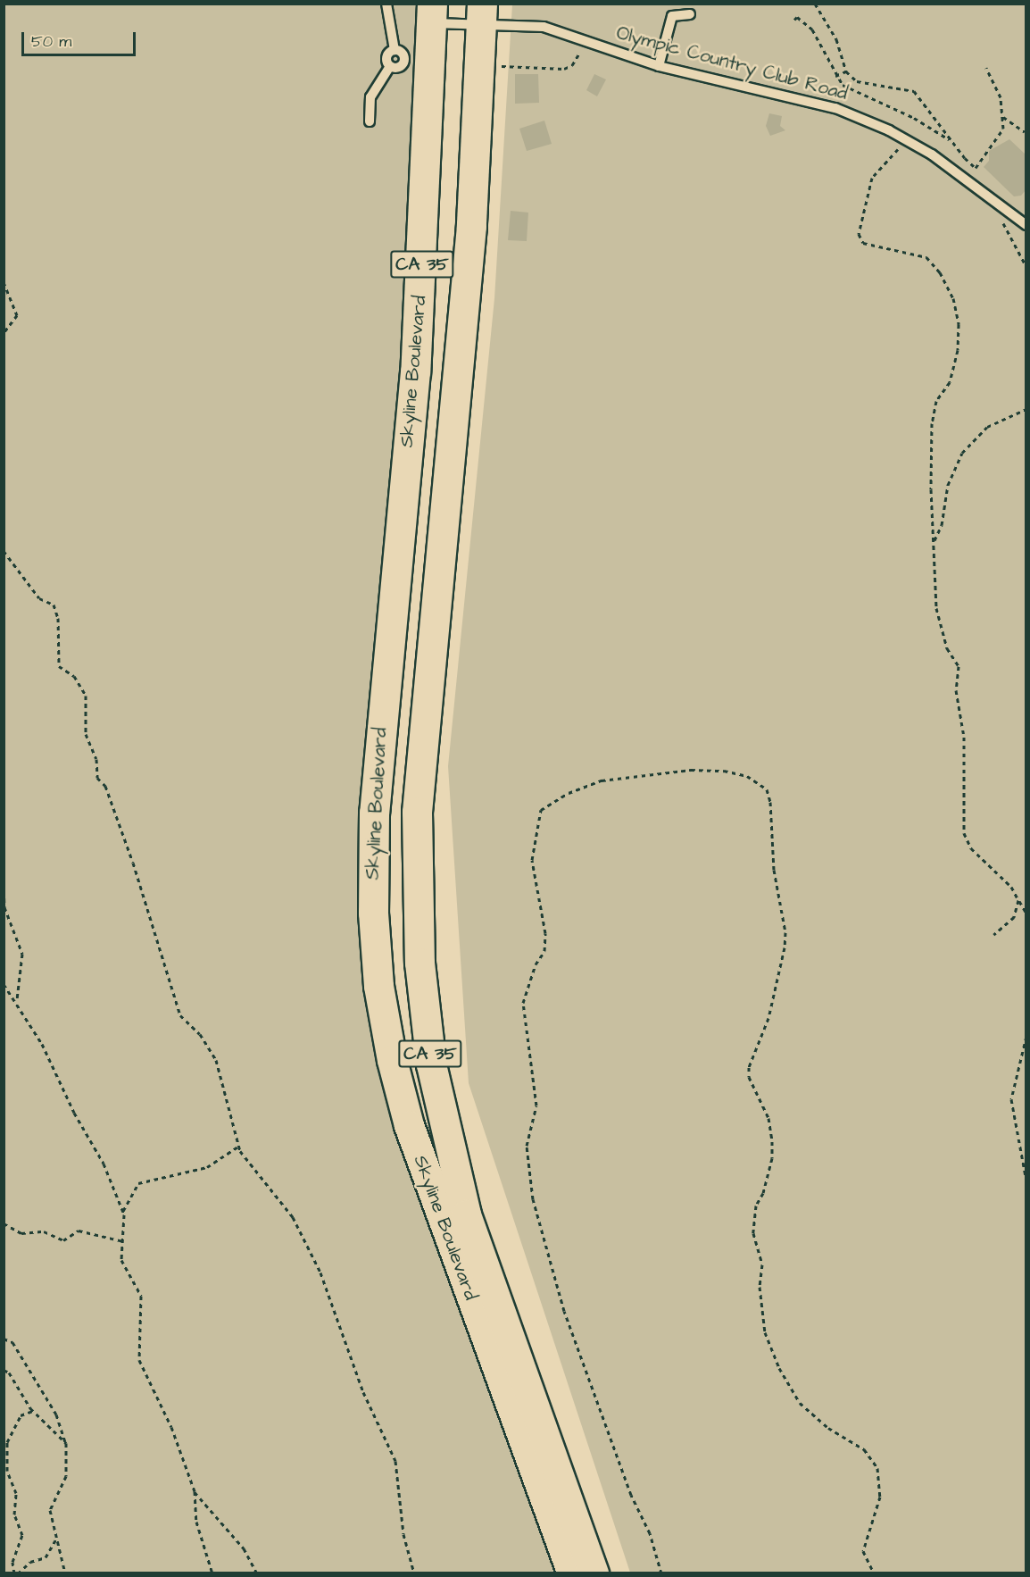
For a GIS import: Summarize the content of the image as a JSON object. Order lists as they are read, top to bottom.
{
  "streets": {
    "main road": ["CA 35", "Skyline Boulevard"],
    "lane": ["Olympic Country Club Road"]
  },
  "crossings": [
    ["Olympic Country Club Road", "Skyline Boulevard"]
  ],
  "scale_bar": "50 m"
}
